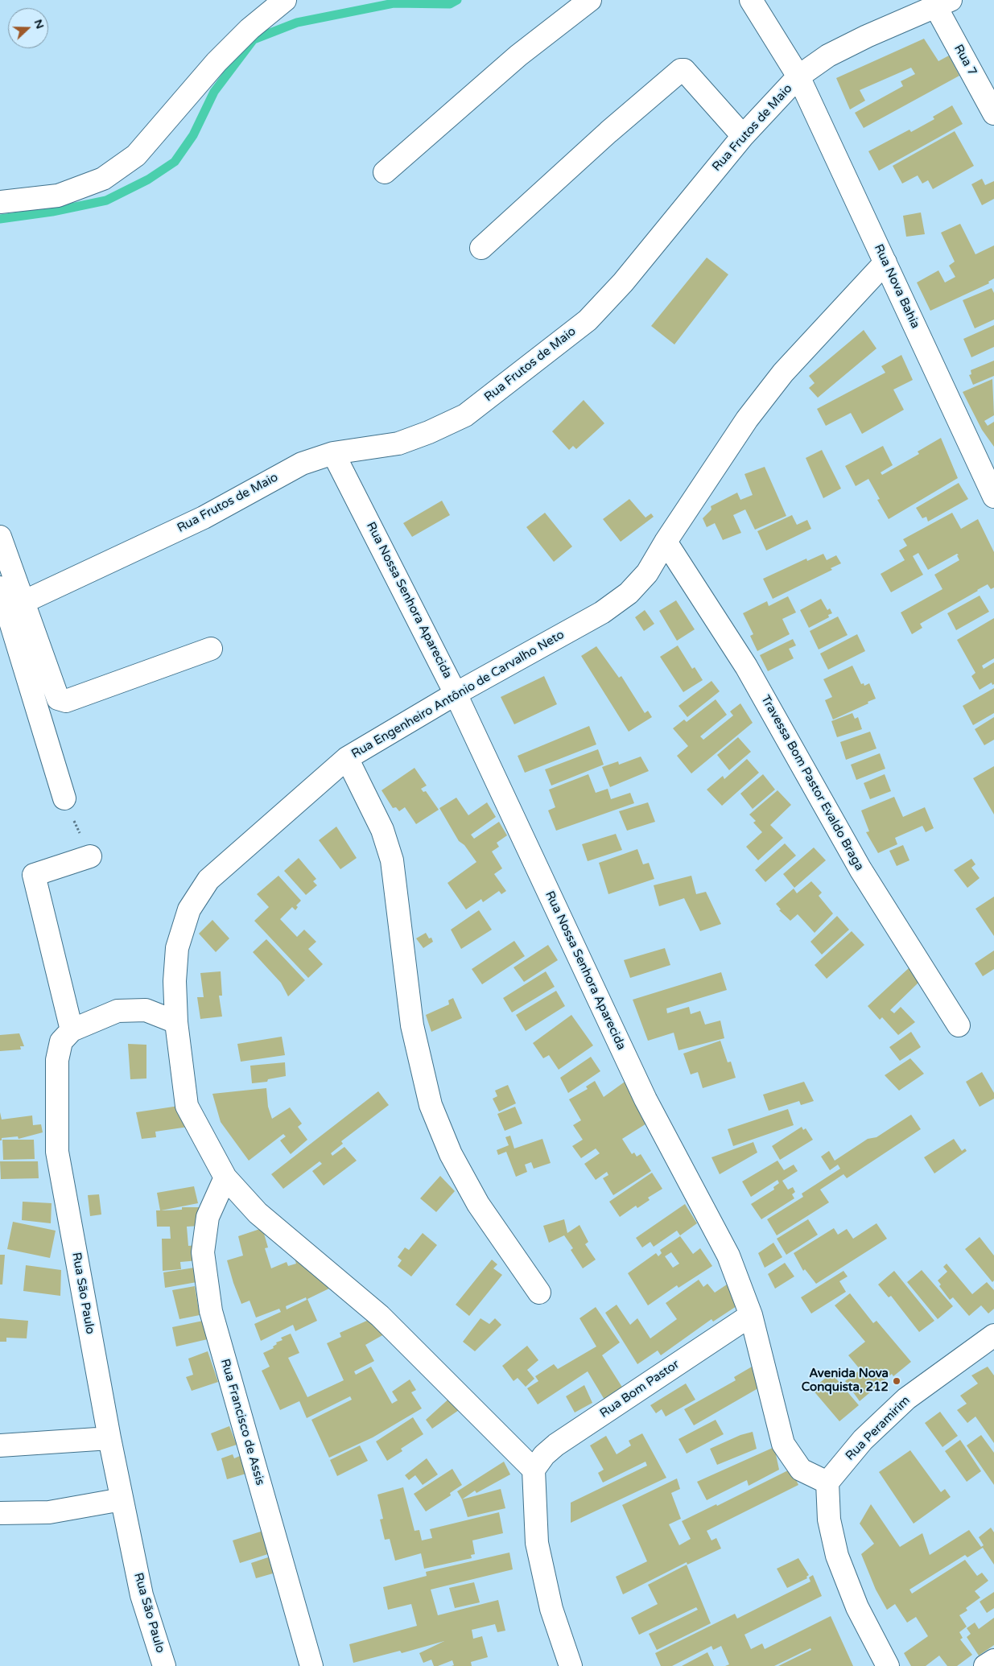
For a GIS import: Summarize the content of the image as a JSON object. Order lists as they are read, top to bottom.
{
  "streets": {
    "street": [
      "Rua 7",
      "Rua Frutos de Maio",
      "Rua Nova Bahia",
      "Rua Nossa Senhora Aparecida",
      "Rua Engenheiro Antônio de Carvalho Neto",
      "Travessa Bom Pastor Evaldo Braga",
      "Rua São Paulo",
      "Rua Bom Pastor",
      "Rua Francisco de Assis",
      "Rua Peramirim"
    ]
  },
  "crossings": [
    ["Rua 7", "Rua Frutos de Maio"],
    ["Rua Frutos de Maio", "Rua Nova Bahia"],
    ["Rua Frutos de Maio", "Rua Nossa Senhora Aparecida"],
    ["Rua Nova Bahia", "Rua Engenheiro Antônio de Carvalho Neto"],
    ["Rua Nossa Senhora Aparecida", "Rua Engenheiro Antônio de Carvalho Neto"],
    ["Rua Nossa Senhora Aparecida", "Rua Bom Pastor"],
    ["Rua Nossa Senhora Aparecida", "Rua Peramirim"],
    ["Rua Engenheiro Antônio de Carvalho Neto", "Travessa Bom Pastor Evaldo Braga"],
    ["Rua Engenheiro Antônio de Carvalho Neto", "Rua Bom Pastor"],
    ["Rua Engenheiro Antônio de Carvalho Neto", "Rua Francisco de Assis"]
  ],
  "places": ["Avenida Nova Conquista, 212"],
  "north": "right"
}
